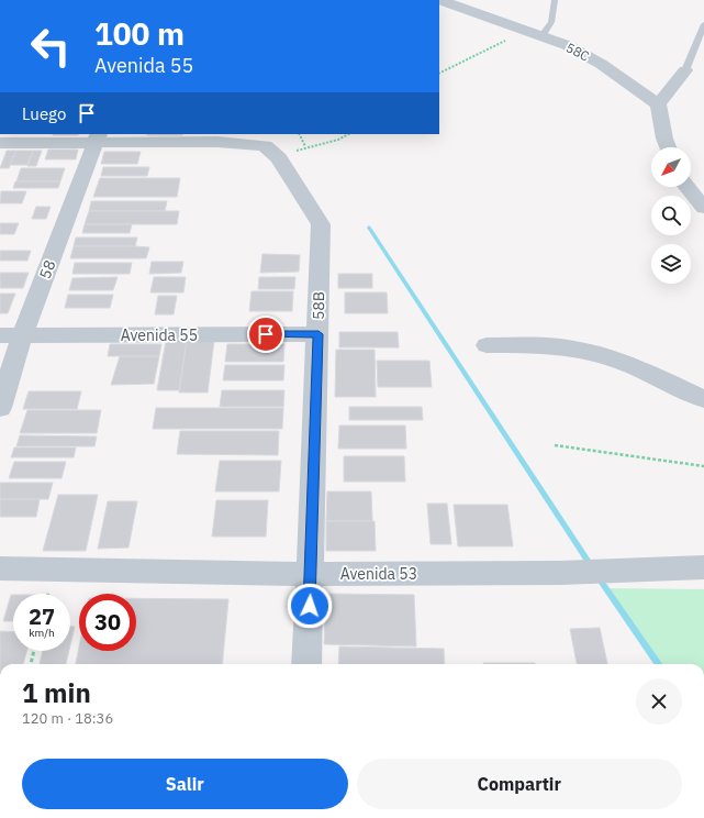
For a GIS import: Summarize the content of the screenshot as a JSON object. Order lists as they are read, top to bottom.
{
  "streets": {
    "street": [
      "58C",
      "58",
      "58B",
      "Avenida 55",
      "Avenida 53"
    ]
  },
  "crossings": [
    ["58", "Avenida 55"],
    ["58B", "Avenida 55"],
    ["58B", "Avenida 53"]
  ],
  "north": "bottom left",
  "page": {
    "turn": ["100 m", "Avenida 55"],
    "then": "Luego",
    "speed": "27 km/h",
    "limit": "30",
    "heading": ["1 min", "120 m · 18:36"],
    "buttons": ["Salir", "Compartir"]
  }
}
